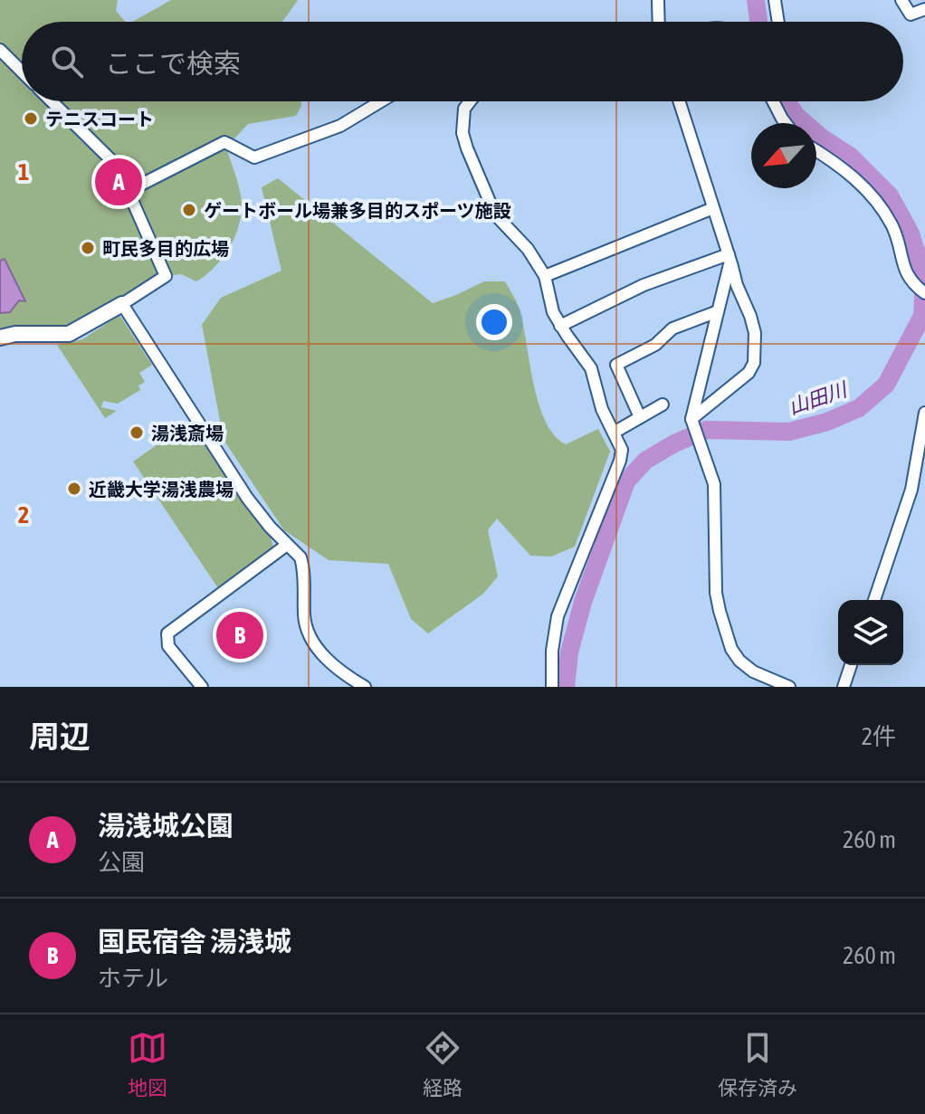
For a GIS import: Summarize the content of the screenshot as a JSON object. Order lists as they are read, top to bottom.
{
  "water": ["山田川"],
  "places": [
    "テニスコート",
    "ゲートボール場兼多目的スポーツ施設",
    "町民多目的広場",
    "湯浅斎場",
    "近畿大学湯浅農場"
  ],
  "north": "bottom left",
  "page": {
    "search": "ここで検索",
    "pins": ["A", "B"],
    "heading": ["周辺", "2件"],
    "list": [
      {
        "mark": "A",
        "name": "湯浅城公園",
        "note": "公園",
        "value": "260 m"
      },
      {
        "mark": "B",
        "name": "国民宿舎 湯浅城",
        "note": "ホテル",
        "value": "260 m"
      }
    ],
    "nav": ["地図", "経路", "保存済み"]
  },
  "grid": {
    "rows": ["1", "2"]
  }
}
